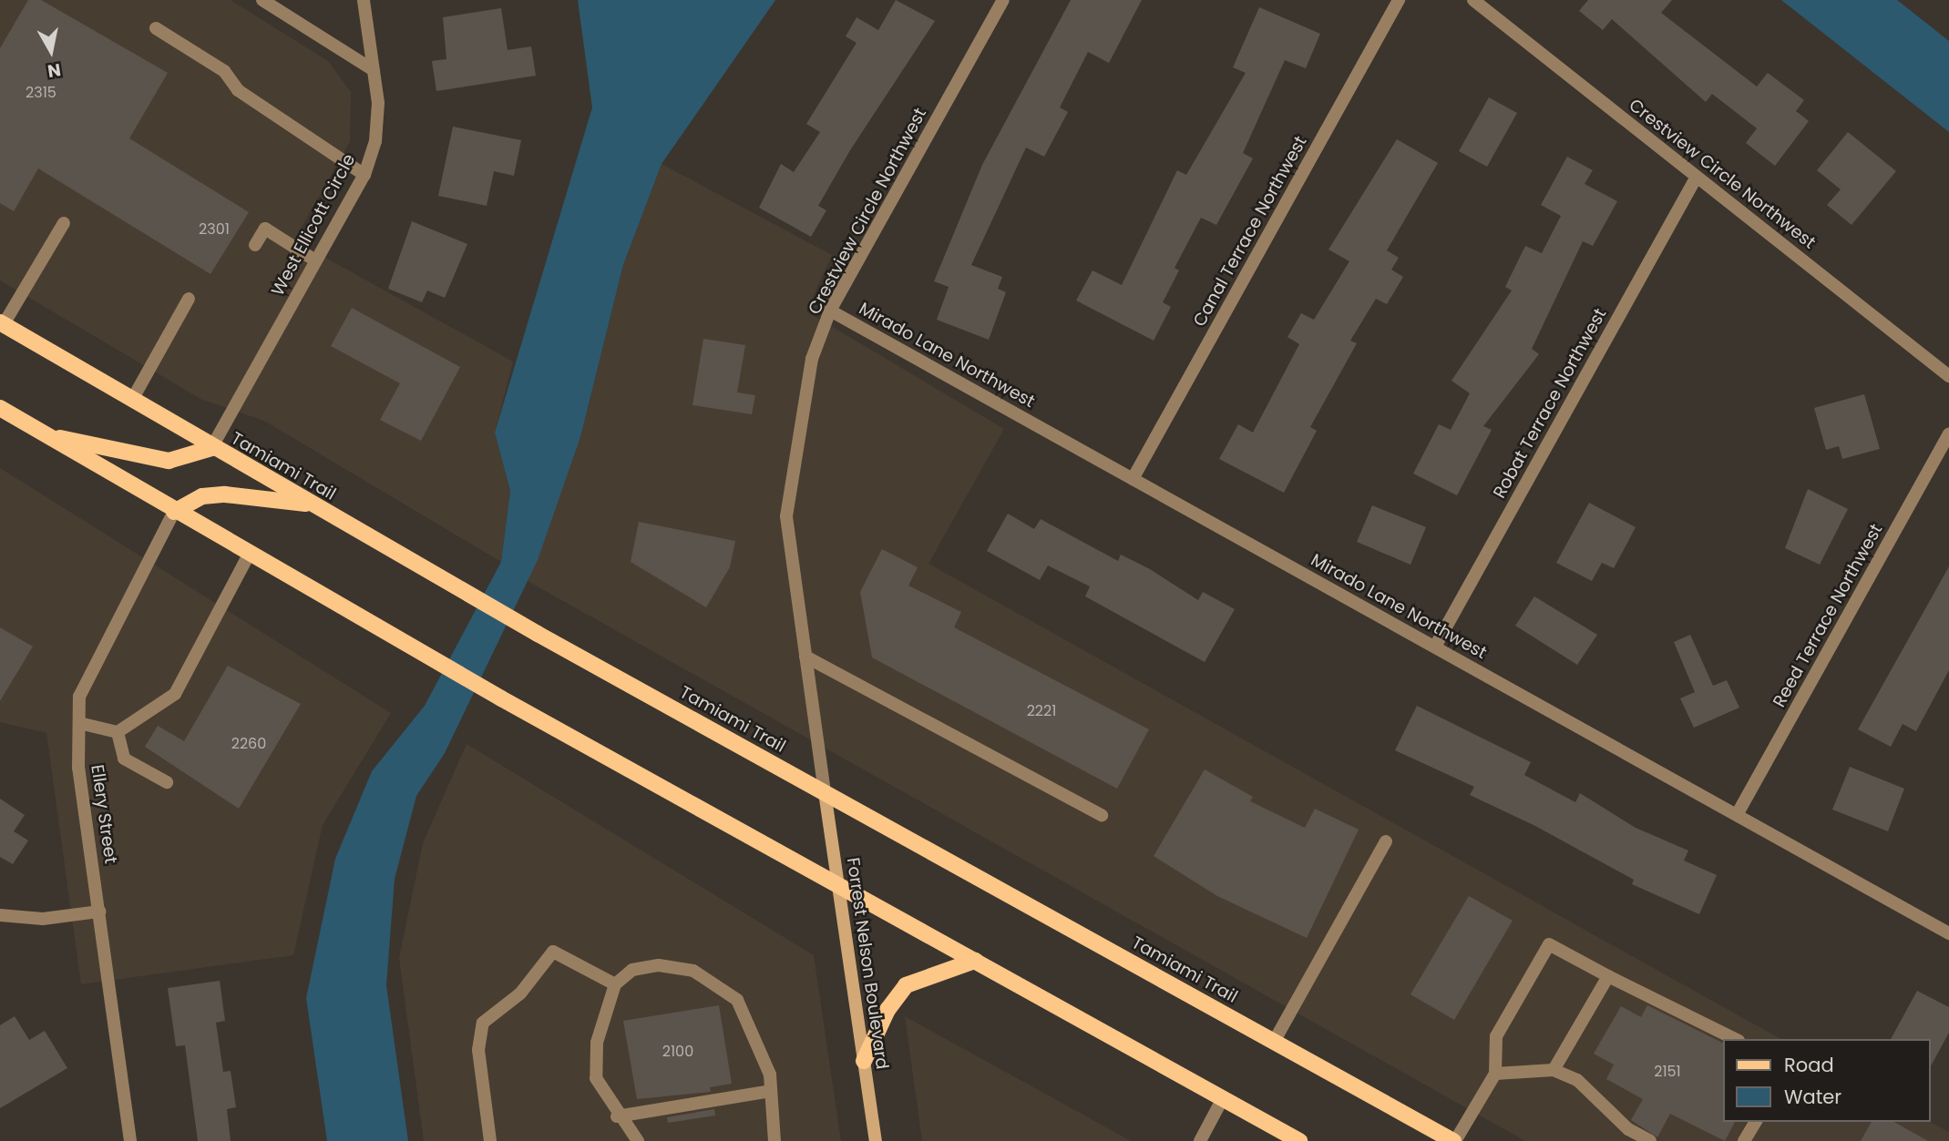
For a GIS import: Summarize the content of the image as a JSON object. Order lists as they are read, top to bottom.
{
  "streets": {
    "main road": ["Tamiami Trail"],
    "street": [
      "Crestview Circle Northwest",
      "West Ellicott Circle",
      "Canal Terrace Northwest",
      "Mirado Lane Northwest",
      "Robat Terrace Northwest",
      "Reed Terrace Northwest",
      "Ellery Street",
      "Forrest Nelson Boulevard"
    ]
  },
  "crossings": [
    ["Crestview Circle Northwest", "Mirado Lane Northwest"],
    ["Crestview Circle Northwest", "Robat Terrace Northwest"],
    ["Crestview Circle Northwest", "Tamiami Trail"],
    ["Crestview Circle Northwest", "Forrest Nelson Boulevard"],
    ["West Ellicott Circle", "Tamiami Trail"],
    ["Canal Terrace Northwest", "Mirado Lane Northwest"],
    ["Mirado Lane Northwest", "Robat Terrace Northwest"],
    ["Mirado Lane Northwest", "Reed Terrace Northwest"],
    ["Tamiami Trail", "Forrest Nelson Boulevard"]
  ],
  "house_numbers": [
    "2315",
    "2301",
    "2221",
    "2260",
    "2100",
    "2151"
  ],
  "legend": ["Road", "Water"],
  "north": "bottom"
}
